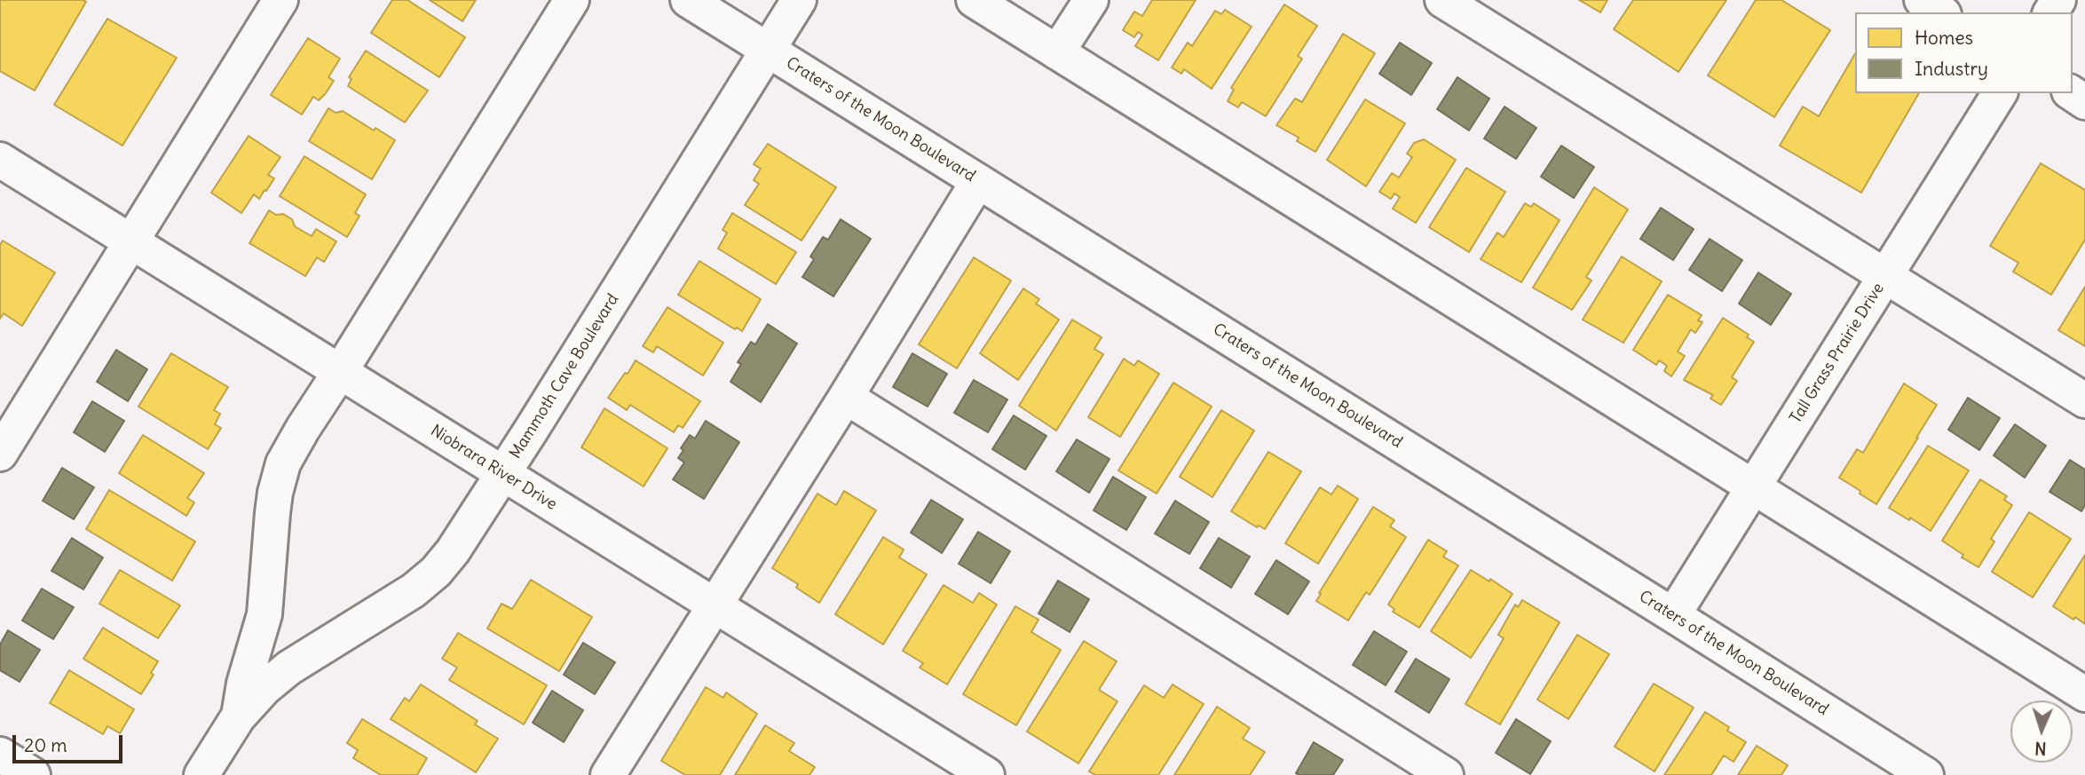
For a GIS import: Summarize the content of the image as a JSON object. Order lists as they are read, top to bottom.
{
  "streets": {
    "street": [
      "Craters of the Moon Boulevard",
      "Tall Grass Prairie Drive",
      "Mammoth Cave Boulevard",
      "Niobrara River Drive"
    ]
  },
  "crossings": [
    ["Craters of the Moon Boulevard", "Tall Grass Prairie Drive"],
    ["Craters of the Moon Boulevard", "Mammoth Cave Boulevard"],
    ["Mammoth Cave Boulevard", "Niobrara River Drive"]
  ],
  "legend": ["Homes", "Industry"],
  "scale_bar": "20 m",
  "north": "bottom"
}
